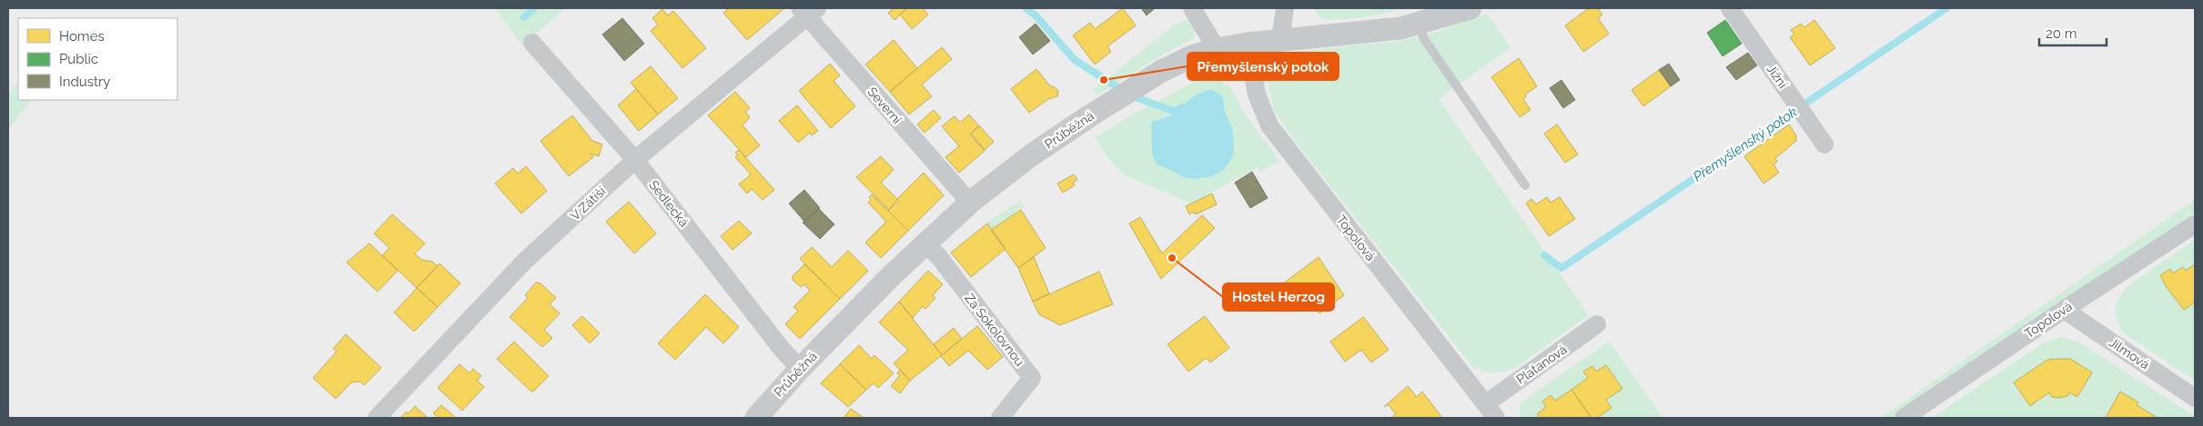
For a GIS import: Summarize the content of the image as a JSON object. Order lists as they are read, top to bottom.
{
  "streets": {
    "street": [
      "Jižní",
      "Severní",
      "Průběžná",
      "V Zátiší",
      "Sedlecká",
      "Topolová",
      "Za Sokolovnou",
      "Jilmová",
      "Platanová"
    ]
  },
  "crossings": [
    ["Severní", "Průběžná"],
    ["Severní", "V Zátiší"],
    ["Průběžná", "Sedlecká"],
    ["Průběžná", "Topolová"],
    ["Průběžná", "Za Sokolovnou"],
    ["V Zátiší", "Sedlecká"],
    ["Topolová", "Jilmová"],
    ["Topolová", "Platanová"]
  ],
  "water": ["Přemyšlenský potok"],
  "places": ["Přemyšlenský potok", "Hostel Herzog"],
  "legend": ["Homes", "Public", "Industry"],
  "scale_bar": "20 m"
}
